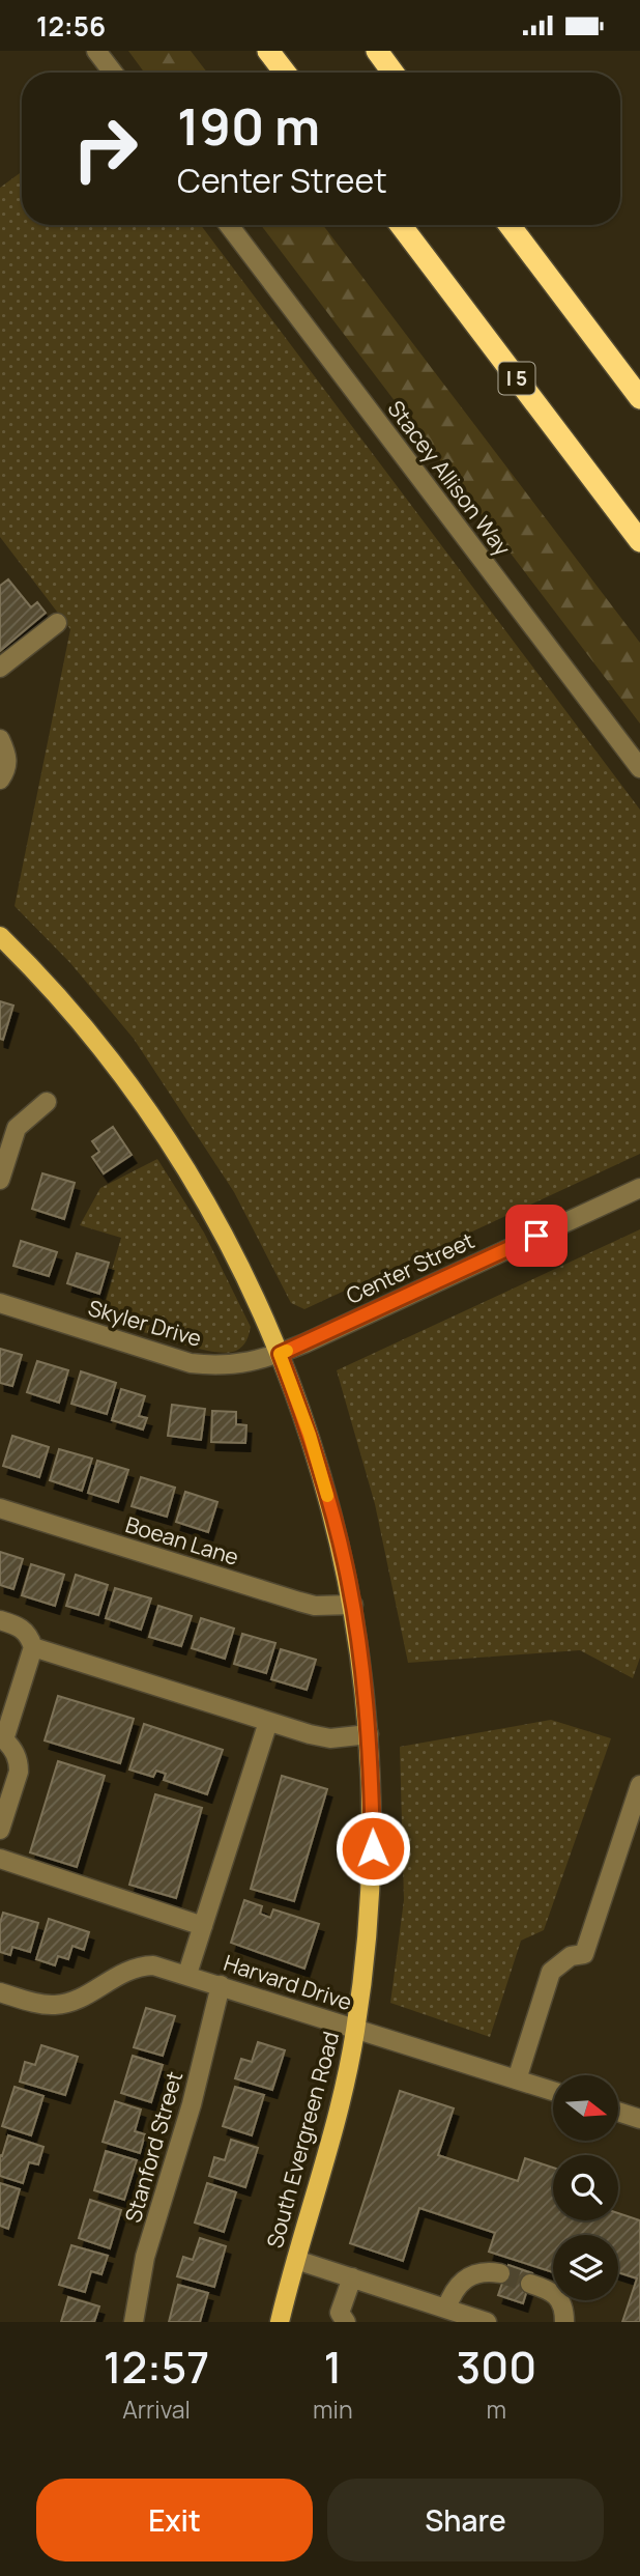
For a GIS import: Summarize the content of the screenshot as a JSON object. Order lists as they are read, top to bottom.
{
  "streets": {
    "highway": ["I 5"],
    "main road": ["South Evergreen Road"],
    "street": [
      "Stacey Allison Way",
      "Center Street",
      "Skyler Drive",
      "Boean Lane",
      "Harvard Drive",
      "Stanford Street"
    ]
  },
  "crossings": [
    ["Center Street", "Skyler Drive"],
    ["Center Street", "South Evergreen Road"],
    ["Skyler Drive", "South Evergreen Road"],
    ["Boean Lane", "South Evergreen Road"],
    ["Harvard Drive", "South Evergreen Road"],
    ["Harvard Drive", "Stanford Street"]
  ],
  "north": "right",
  "page": {
    "status": "12:56",
    "turn": ["190 m", "Center Street"],
    "eta": [
      "12:57",
      "Arrival",
      "1",
      "min",
      "300",
      "m"
    ],
    "buttons": ["Exit", "Share"]
  }
}
